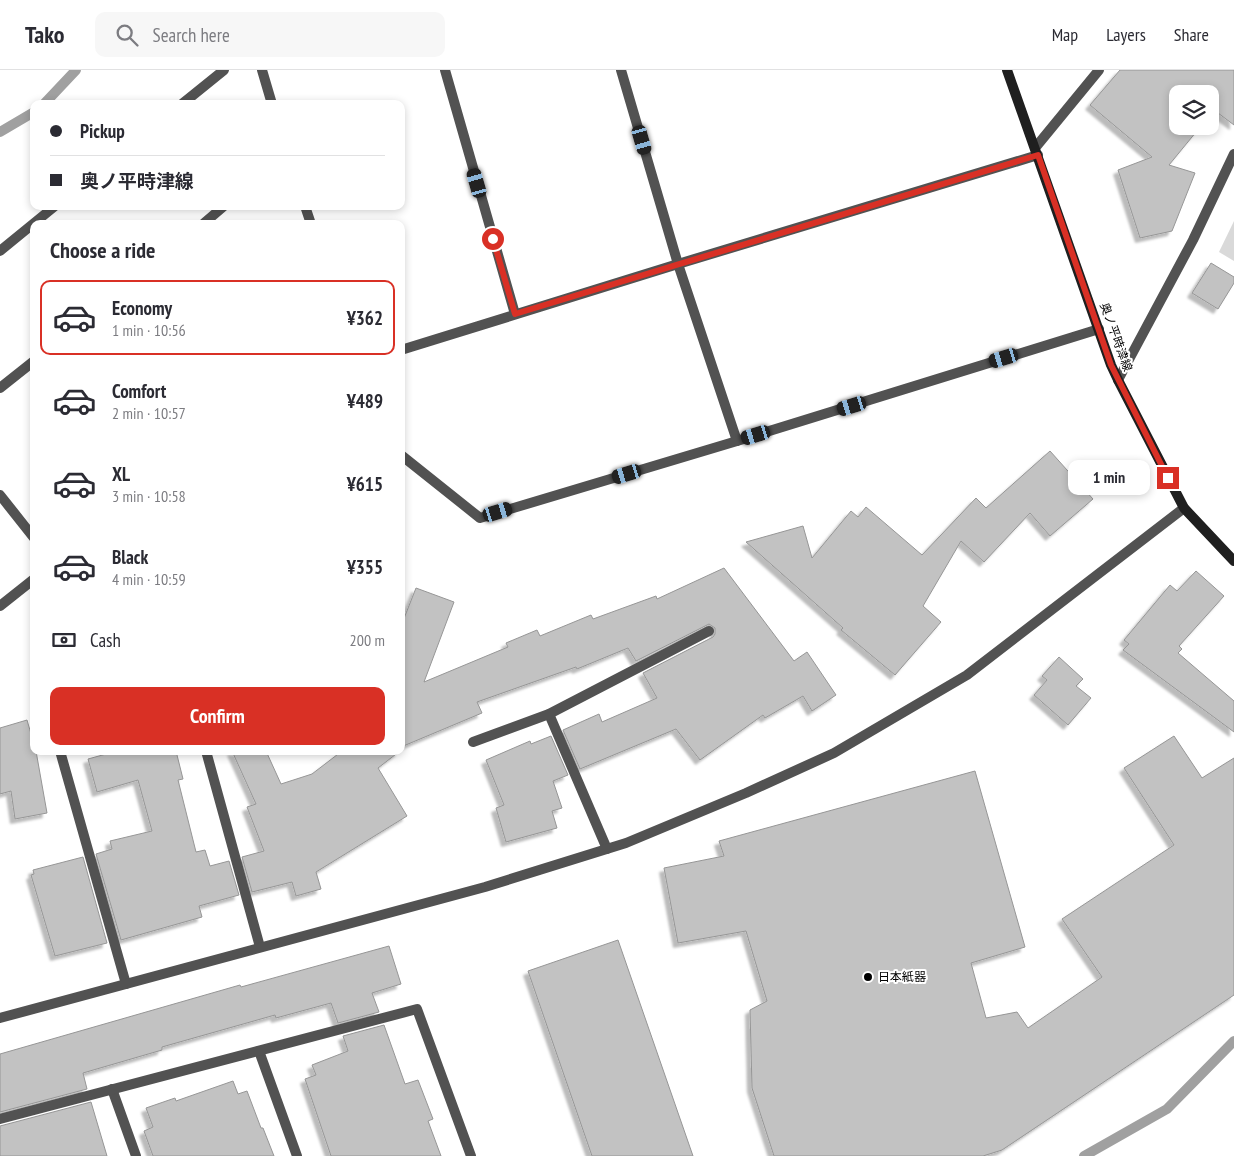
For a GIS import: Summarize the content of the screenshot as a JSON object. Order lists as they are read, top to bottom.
{
  "streets": {
    "main road": ["奥ノ平時津線"]
  },
  "places": ["日本紙器"],
  "page": {
    "header": "Tako",
    "search": "Search here",
    "nav": ["Map", "Layers", "Share"],
    "banner": ["Pickup", "奥ノ平時津線"],
    "heading": "Choose a ride",
    "list": [
      {
        "name": "Economy",
        "note": "1 min · 10:56",
        "value": "¥362"
      },
      {
        "name": "Comfort",
        "note": "2 min · 10:57",
        "value": "¥489"
      },
      {
        "name": "XL",
        "note": "3 min · 10:58",
        "value": "¥615"
      },
      {
        "name": "Black",
        "note": "4 min · 10:59",
        "value": "¥355"
      }
    ],
    "bubble": "1 min",
    "pay": ["Cash", "200 m"],
    "buttons": "Confirm"
  }
}
